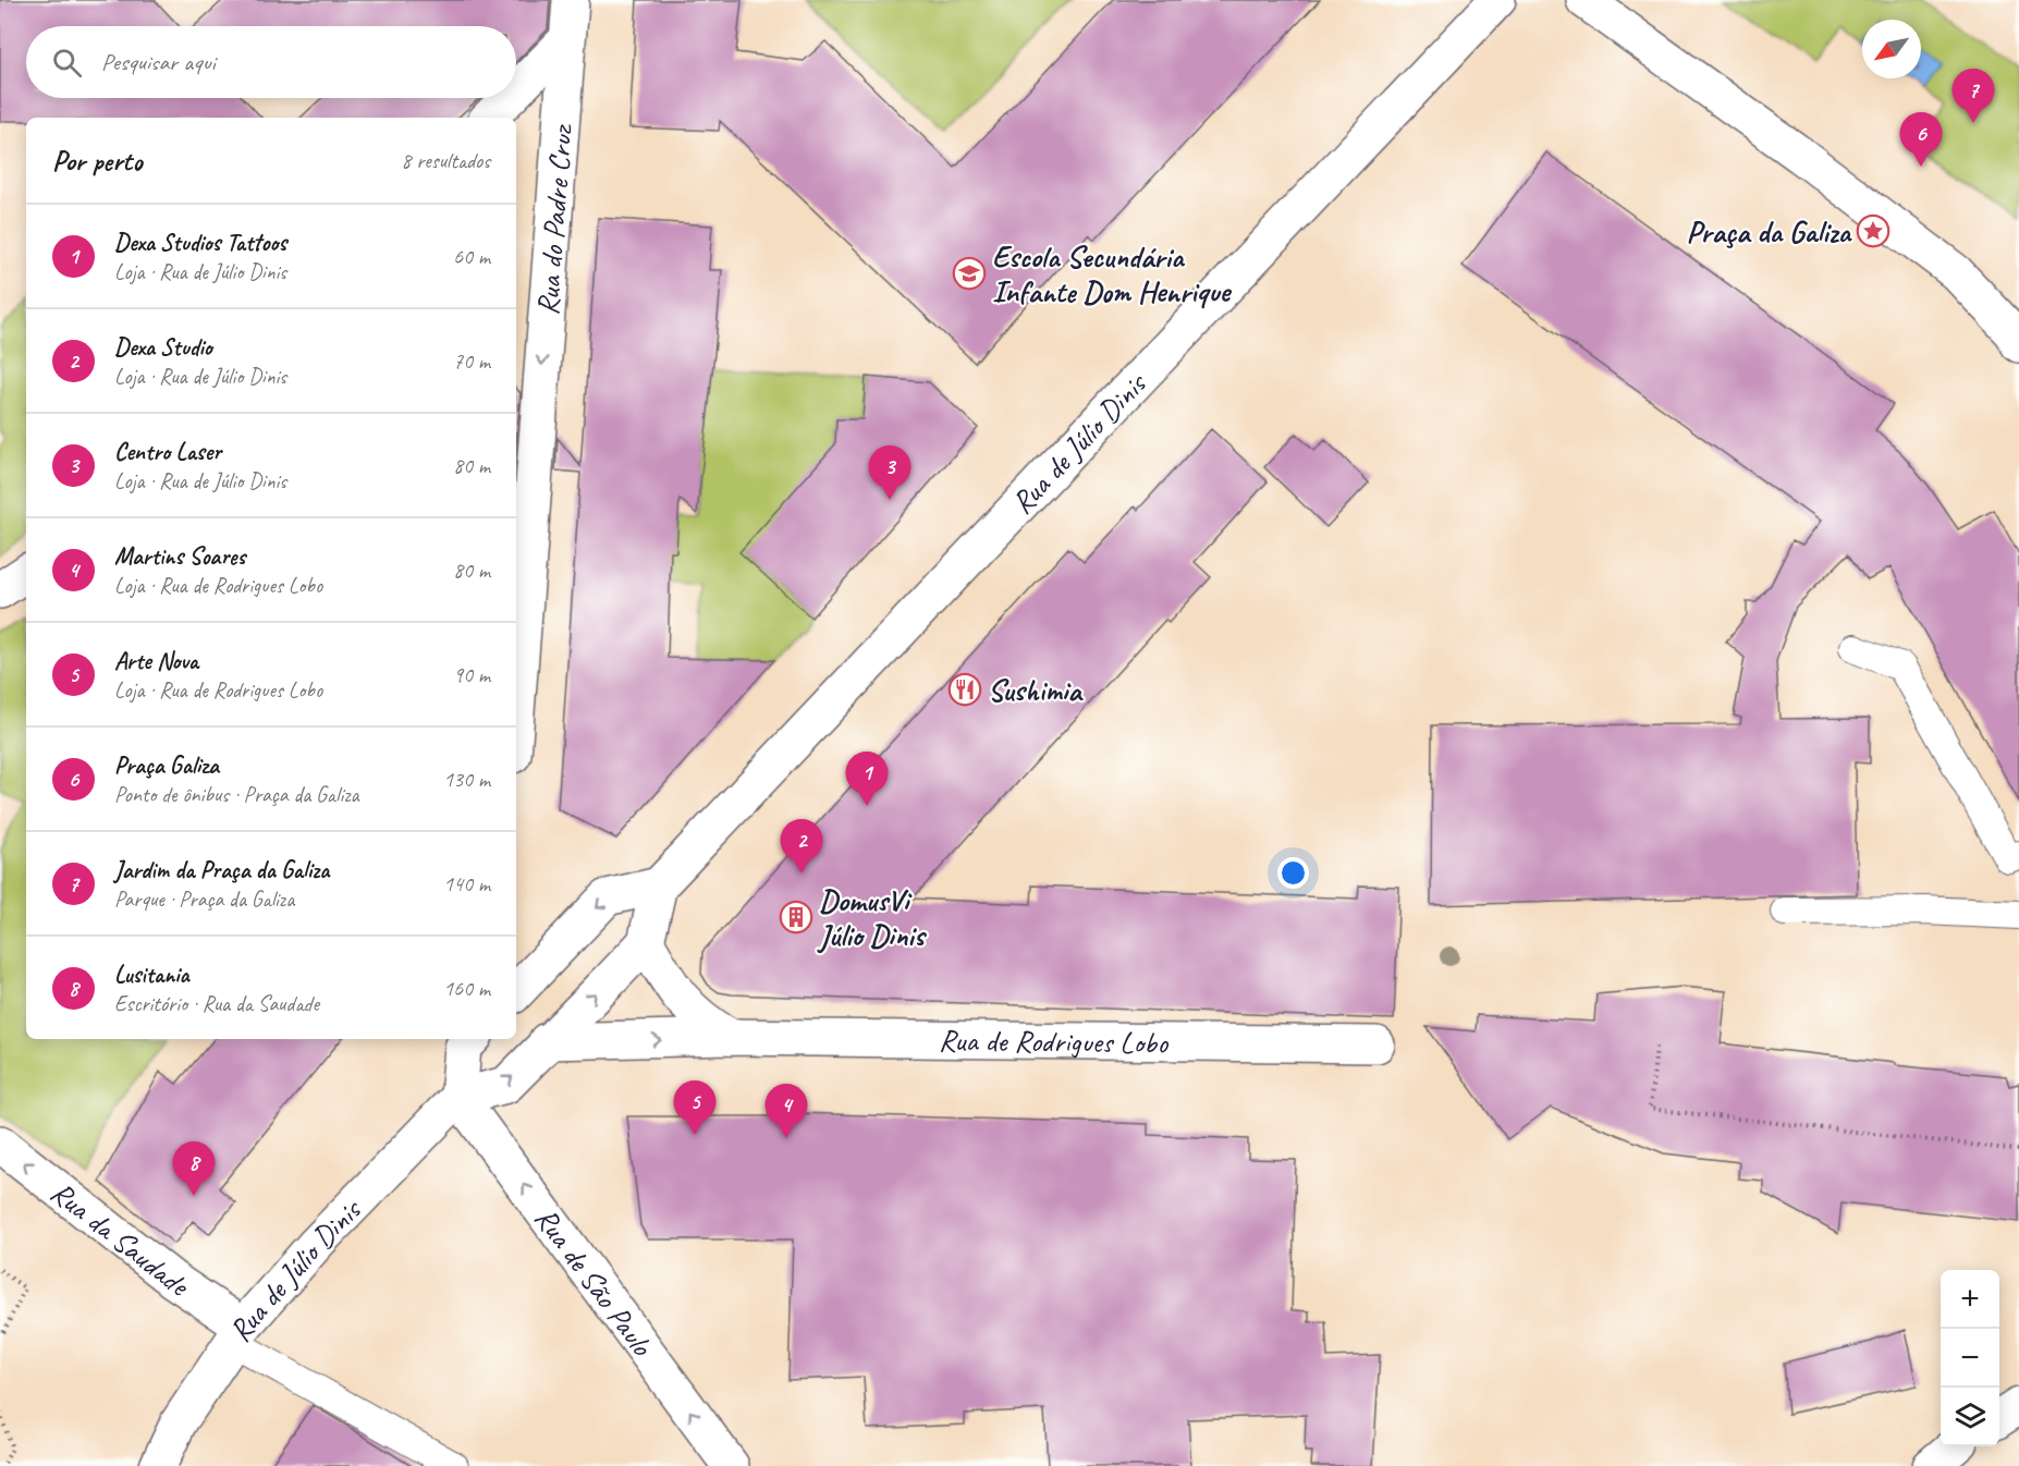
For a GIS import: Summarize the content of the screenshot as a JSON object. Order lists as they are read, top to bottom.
{
  "streets": {
    "main road": [
      "Rua do Padre Cruz",
      "Rua de Júlio Dinis",
      "Rua de Rodrigues Lobo",
      "Rua da Saudade",
      "Rua de São Paulo"
    ]
  },
  "crossings": [
    ["Rua de Júlio Dinis", "Rua da Saudade"],
    ["Rua de Júlio Dinis", "Rua de São Paulo"]
  ],
  "one_way": ["Rua do Padre Cruz", "Rua da Saudade", "Rua de São Paulo"],
  "places": {
    "place": ["Praça da Galiza"],
    "school or university": ["Escola Secundária Infante Dom Henrique"],
    "restaurant": ["Sushimia"],
    "building": ["DomusVi Júlio Dinis"]
  },
  "north": "bottom left",
  "page": {
    "search": "Pesquisar aqui",
    "pins": [
      "7",
      "6",
      "3",
      "1",
      "2",
      "5",
      "4",
      "8"
    ],
    "heading": ["Por perto", "8 resultados"],
    "list": [
      {
        "mark": "1",
        "name": "Dexa Studios Tattoos",
        "note": "Loja · Rua de Júlio Dinis",
        "value": "60 m"
      },
      {
        "mark": "2",
        "name": "Dexa Studio",
        "note": "Loja · Rua de Júlio Dinis",
        "value": "70 m"
      },
      {
        "mark": "3",
        "name": "Centro Laser",
        "note": "Loja · Rua de Júlio Dinis",
        "value": "80 m"
      },
      {
        "mark": "4",
        "name": "Martins Soares",
        "note": "Loja · Rua de Rodrigues Lobo",
        "value": "80 m"
      },
      {
        "mark": "5",
        "name": "Arte Nova",
        "note": "Loja · Rua de Rodrigues Lobo",
        "value": "90 m"
      },
      {
        "mark": "6",
        "name": "Praça Galiza",
        "note": "Ponto de ônibus · Praça da Galiza",
        "value": "130 m"
      },
      {
        "mark": "7",
        "name": "Jardim da Praça da Galiza",
        "note": "Parque · Praça da Galiza",
        "value": "140 m"
      },
      {
        "mark": "8",
        "name": "Lusitania",
        "note": "Escritório · Rua da Saudade",
        "value": "160 m"
      }
    ],
    "map_buttons": ["+", "−"]
  }
}
